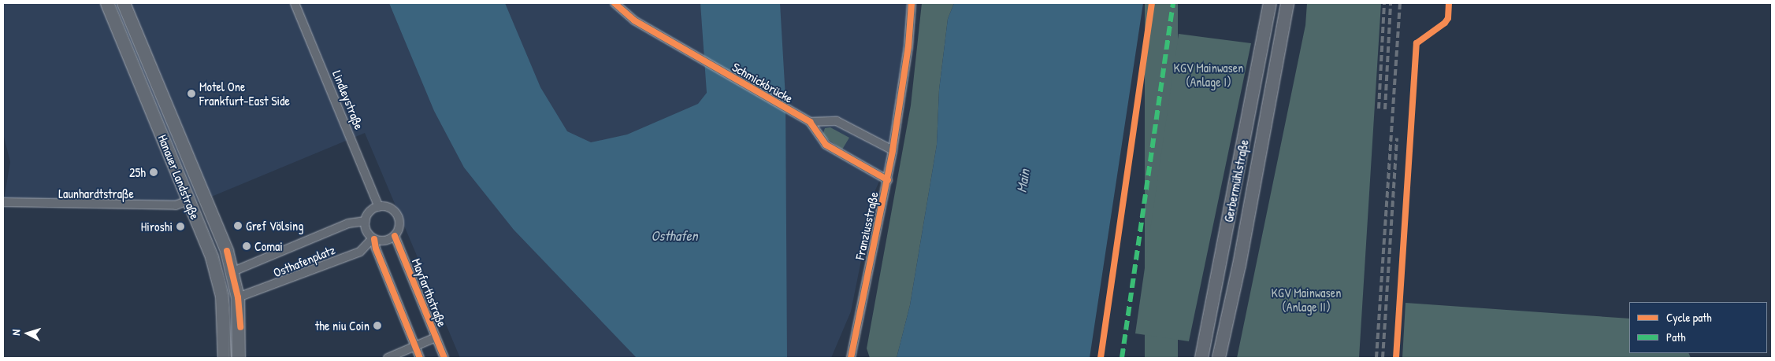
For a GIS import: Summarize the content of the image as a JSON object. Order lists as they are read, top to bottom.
{
  "streets": {
    "main road": ["Hanauer Landstraße", "Gerbermühlstraße"],
    "street": [
      "Schmickbrücke",
      "Lindleystraße",
      "Launhardtstraße",
      "Franziusstraße",
      "Osthafenplatz",
      "Mayfarthstraße"
    ]
  },
  "crossings": [
    ["Lindleystraße", "Osthafenplatz"],
    ["Lindleystraße", "Mayfarthstraße"],
    ["Hanauer Landstraße", "Launhardtstraße"],
    ["Hanauer Landstraße", "Osthafenplatz"],
    ["Osthafenplatz", "Mayfarthstraße"]
  ],
  "water": ["Main", "Osthafen"],
  "parks": ["KGV Mainwasen (Anlage I)", "KGV Mainwasen (Anlage II)"],
  "places": [
    "Motel One Frankfurt-East Side",
    "25h",
    "Gref Völsing",
    "Hiroshi",
    "Comai",
    "the niu Coin"
  ],
  "legend": ["Cycle path", "Path"],
  "north": "left"
}
